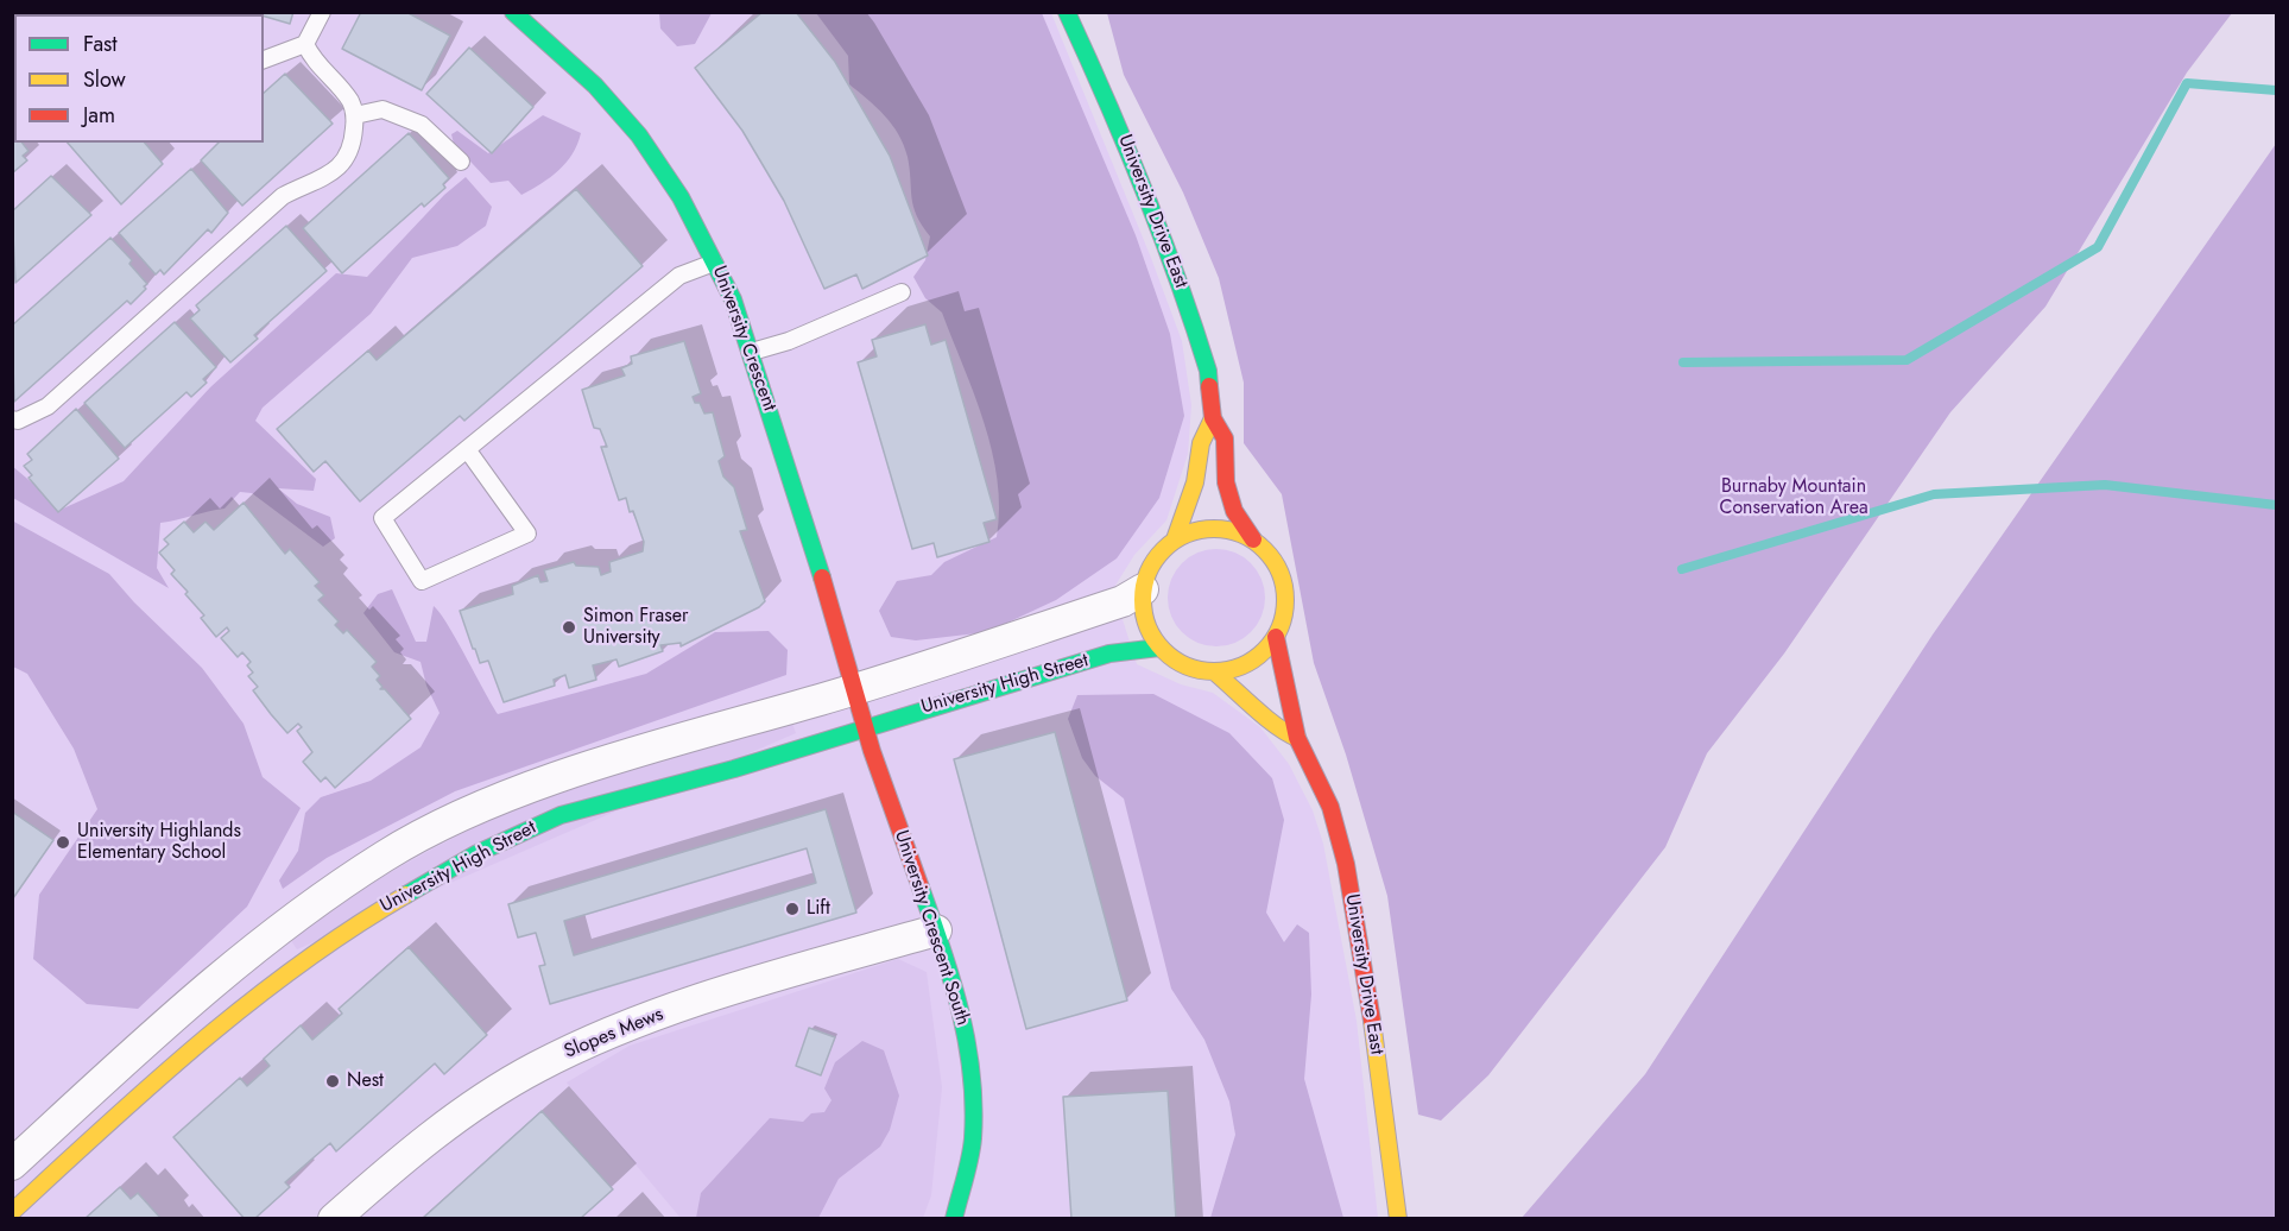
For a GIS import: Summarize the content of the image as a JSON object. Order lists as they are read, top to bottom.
{
  "streets": {
    "street": [
      "University Drive East",
      "University Crescent",
      "University High Street",
      "University Crescent South",
      "Slopes Mews"
    ]
  },
  "crossings": [
    ["University Drive East", "University High Street"],
    ["University Crescent", "University High Street"],
    ["University Crescent", "University Crescent South"],
    ["University High Street", "University Crescent South"],
    ["University Crescent South", "Slopes Mews"]
  ],
  "parks": ["Burnaby Mountain Conservation Area"],
  "places": [
    "Simon Fraser University",
    "University Highlands Elementary School",
    "Lift",
    "Nest"
  ],
  "legend": ["Fast", "Slow", "Jam"]
}
